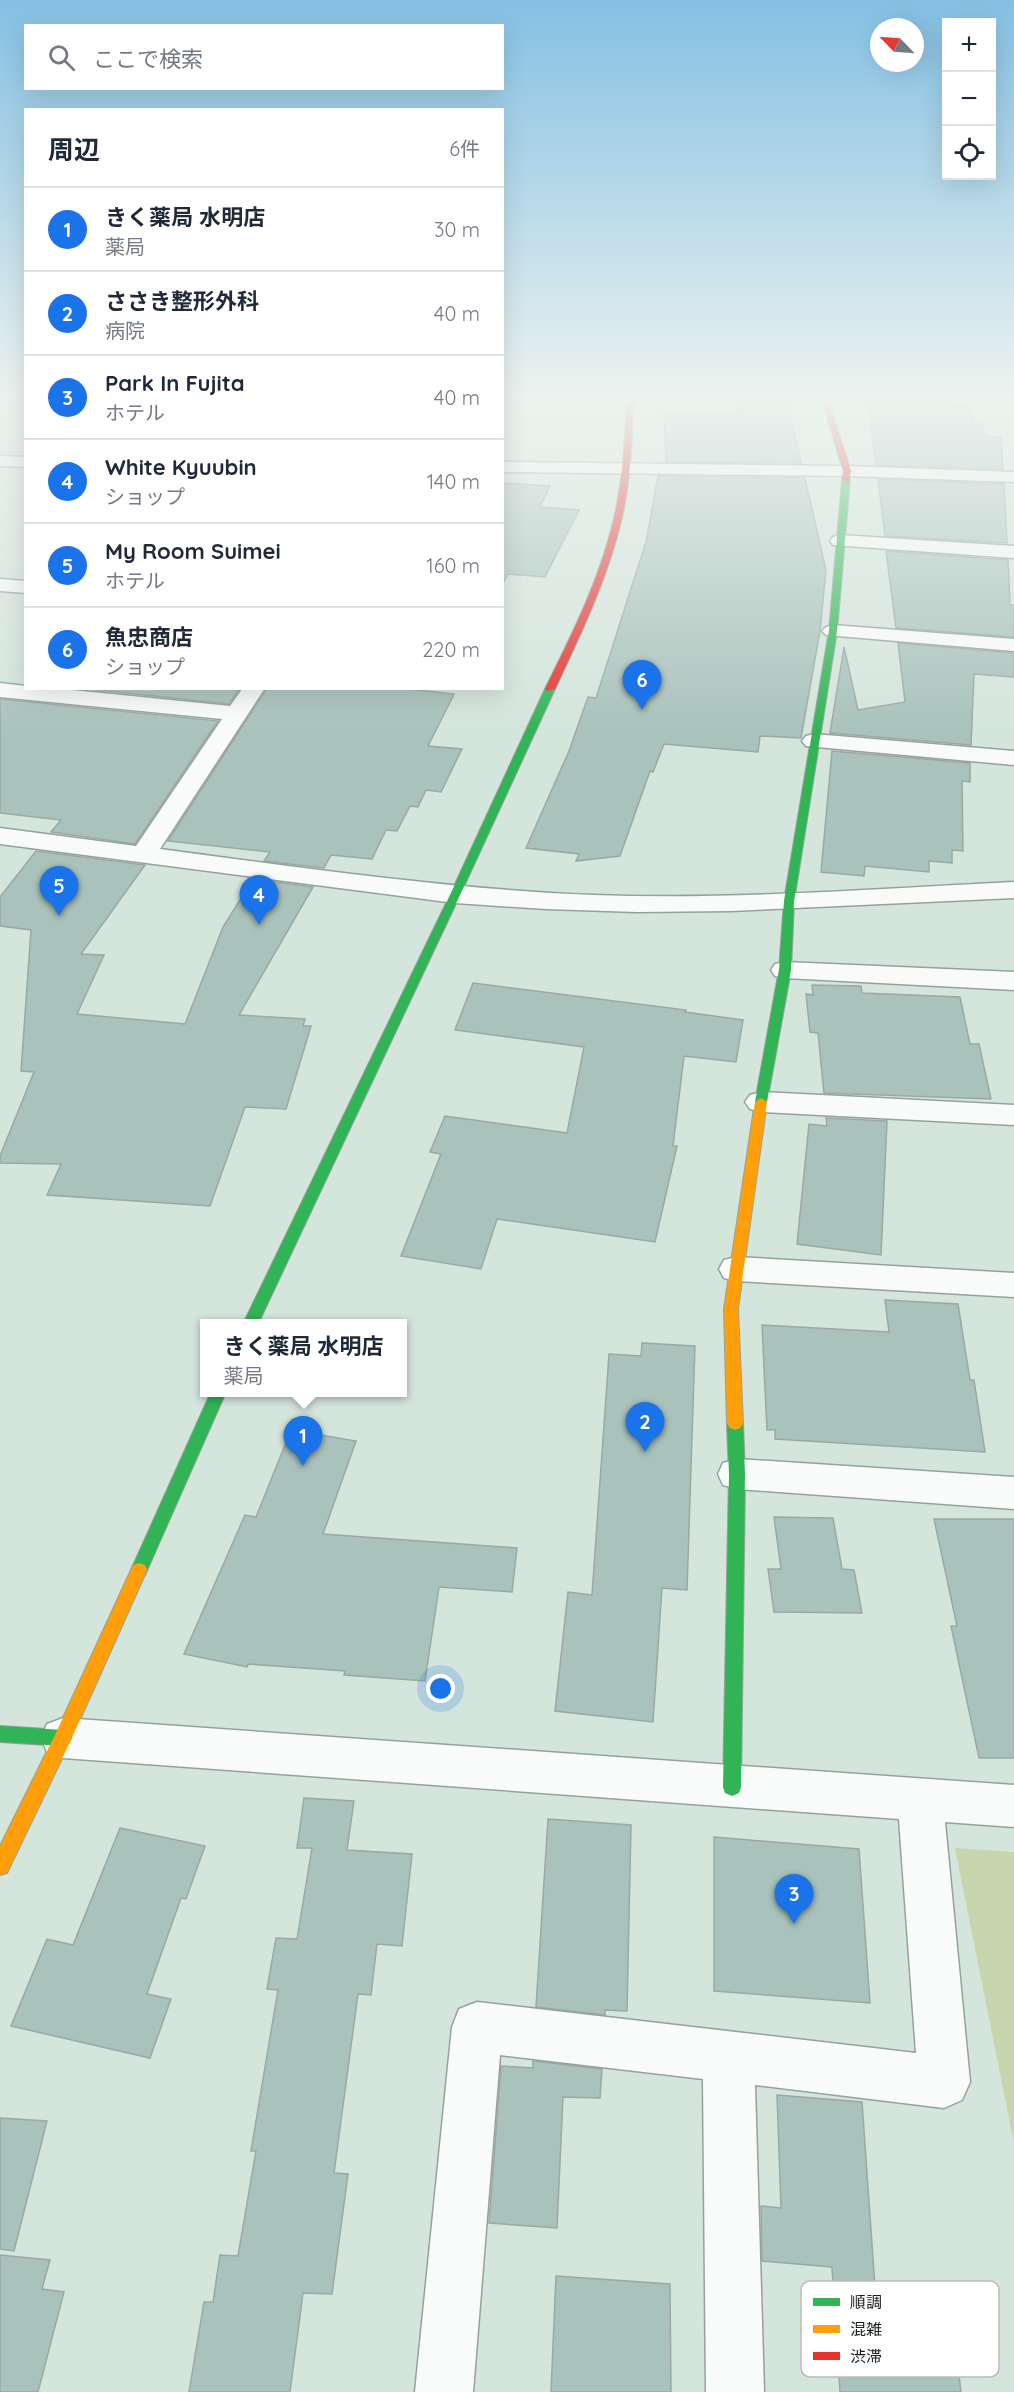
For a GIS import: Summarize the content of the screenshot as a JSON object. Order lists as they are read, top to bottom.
{
  "legend": ["順調", "混雑", "渋滞"],
  "north": "top left",
  "page": {
    "map_buttons": ["+", "−"],
    "search": "ここで検索",
    "heading": ["周辺", "6件"],
    "list": [
      {
        "mark": "1",
        "name": "きく薬局 水明店",
        "note": "薬局",
        "value": "30 m"
      },
      {
        "mark": "2",
        "name": "ささき整形外科",
        "note": "病院",
        "value": "40 m"
      },
      {
        "mark": "3",
        "name": "Park In Fujita",
        "note": "ホテル",
        "value": "40 m"
      },
      {
        "mark": "4",
        "name": "White Kyuubin",
        "note": "ショップ",
        "value": "140 m"
      },
      {
        "mark": "5",
        "name": "My Room Suimei",
        "note": "ホテル",
        "value": "160 m"
      },
      {
        "mark": "6",
        "name": "魚忠商店",
        "note": "ショップ",
        "value": "220 m"
      }
    ],
    "pins": [
      "6",
      "5",
      "4",
      "2",
      "1",
      "3"
    ],
    "popup": ["きく薬局 水明店", "薬局"]
  }
}
